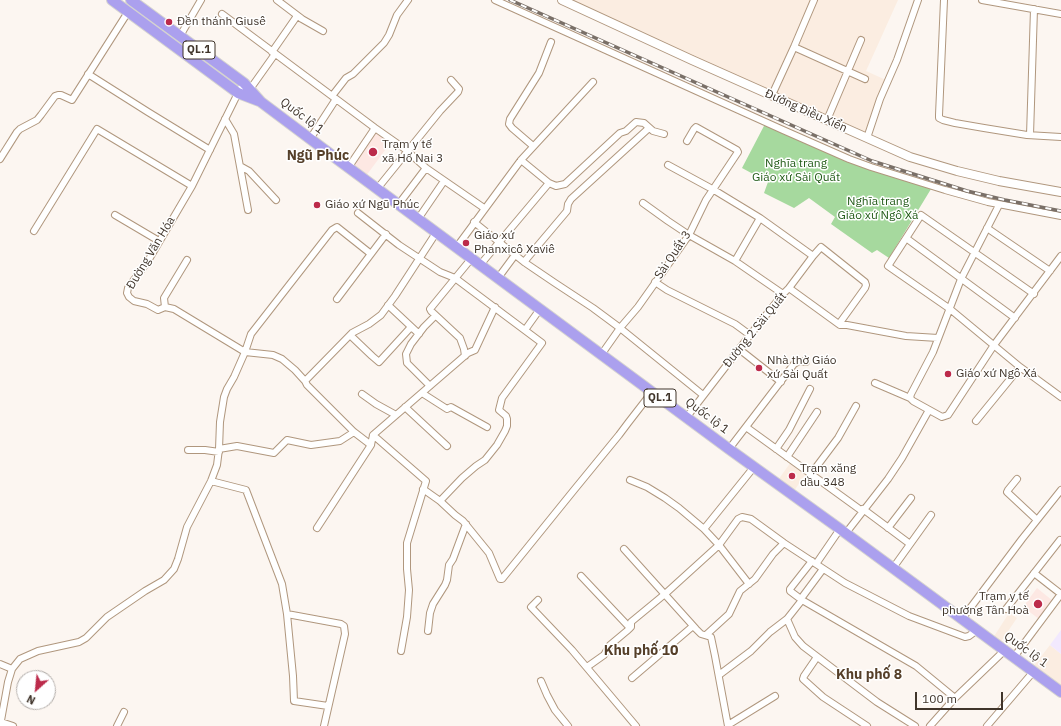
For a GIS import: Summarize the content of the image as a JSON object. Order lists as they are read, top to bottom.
{
  "streets": {
    "highway": ["QL.1", "Quốc lộ 1"],
    "street": [
      "Đường Điều Xiển",
      "Đường Văn Hóa",
      "Sài Quất 3",
      "Đường 2 Sài Quất"
    ]
  },
  "crossings": [
    ["Quốc lộ 1", "Đường Văn Hóa"],
    ["Quốc lộ 1", "Sài Quất 3"],
    ["Quốc lộ 1", "Đường 2 Sài Quất"]
  ],
  "districts": ["Ngũ Phúc", "Khu phố 10", "Khu phố 8"],
  "parks": ["Nghĩa trang Giáo xứ Sài Quất", "Nghĩa trang Giáo xứ Ngô Xá"],
  "places": [
    "Đền thánh Giusê",
    "Trạm y tế xã Hố Nai 3",
    "Giáo xứ Ngũ Phúc",
    "Giáo xứ Phanxicô Xaviê",
    "Nhà thờ Giáo xứ Sài Quất",
    "Giáo xứ Ngô Xá",
    "Trạm xăng dầu 348",
    "Trạm y tế phường Tân Hoà"
  ],
  "scale_bar": "100 m",
  "north": "bottom left"
}
